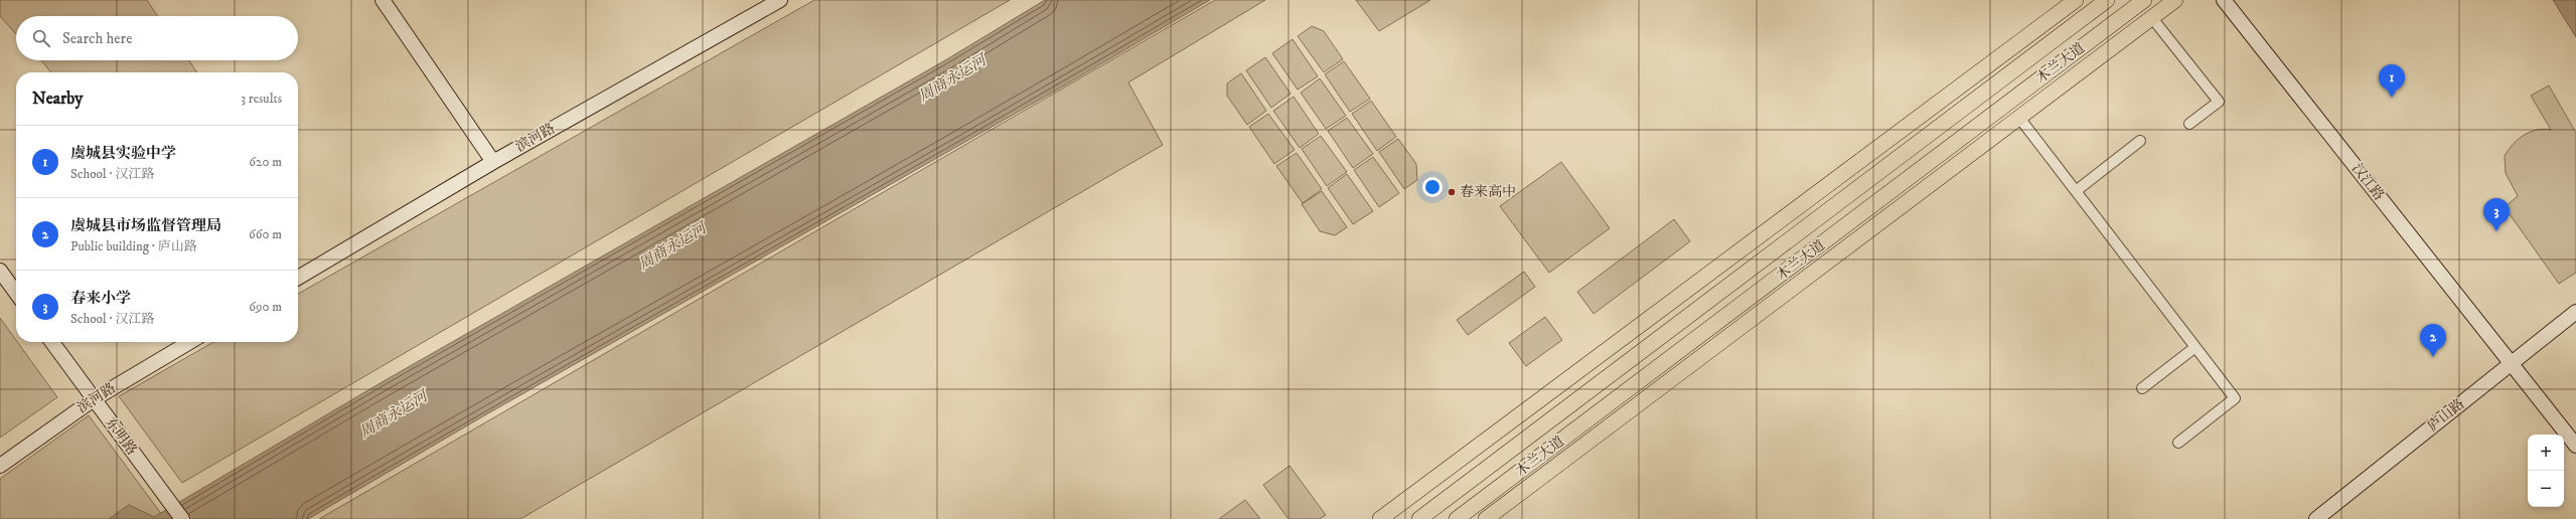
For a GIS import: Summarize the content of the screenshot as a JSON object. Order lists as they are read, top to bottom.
{
  "streets": {
    "main road": ["木兰大道"],
    "street": [
      "滨河路",
      "汉江路",
      "庐山路",
      "东明路"
    ]
  },
  "crossings": [
    ["滨河路", "东明路"],
    ["汉江路", "庐山路"]
  ],
  "water": ["周商永运河"],
  "places": ["春来高中"],
  "page": {
    "search": "Search here",
    "pins": ["1", "3", "2"],
    "heading": ["Nearby", "3 results"],
    "list": [
      {
        "mark": "1",
        "name": "虞城县实验中学",
        "note": "School · 汉江路",
        "value": "620 m"
      },
      {
        "mark": "2",
        "name": "虞城县市场监督管理局",
        "note": "Public building · 庐山路",
        "value": "660 m"
      },
      {
        "mark": "3",
        "name": "春来小学",
        "note": "School · 汉江路",
        "value": "690 m"
      }
    ],
    "map_buttons": ["+", "−"]
  }
}
